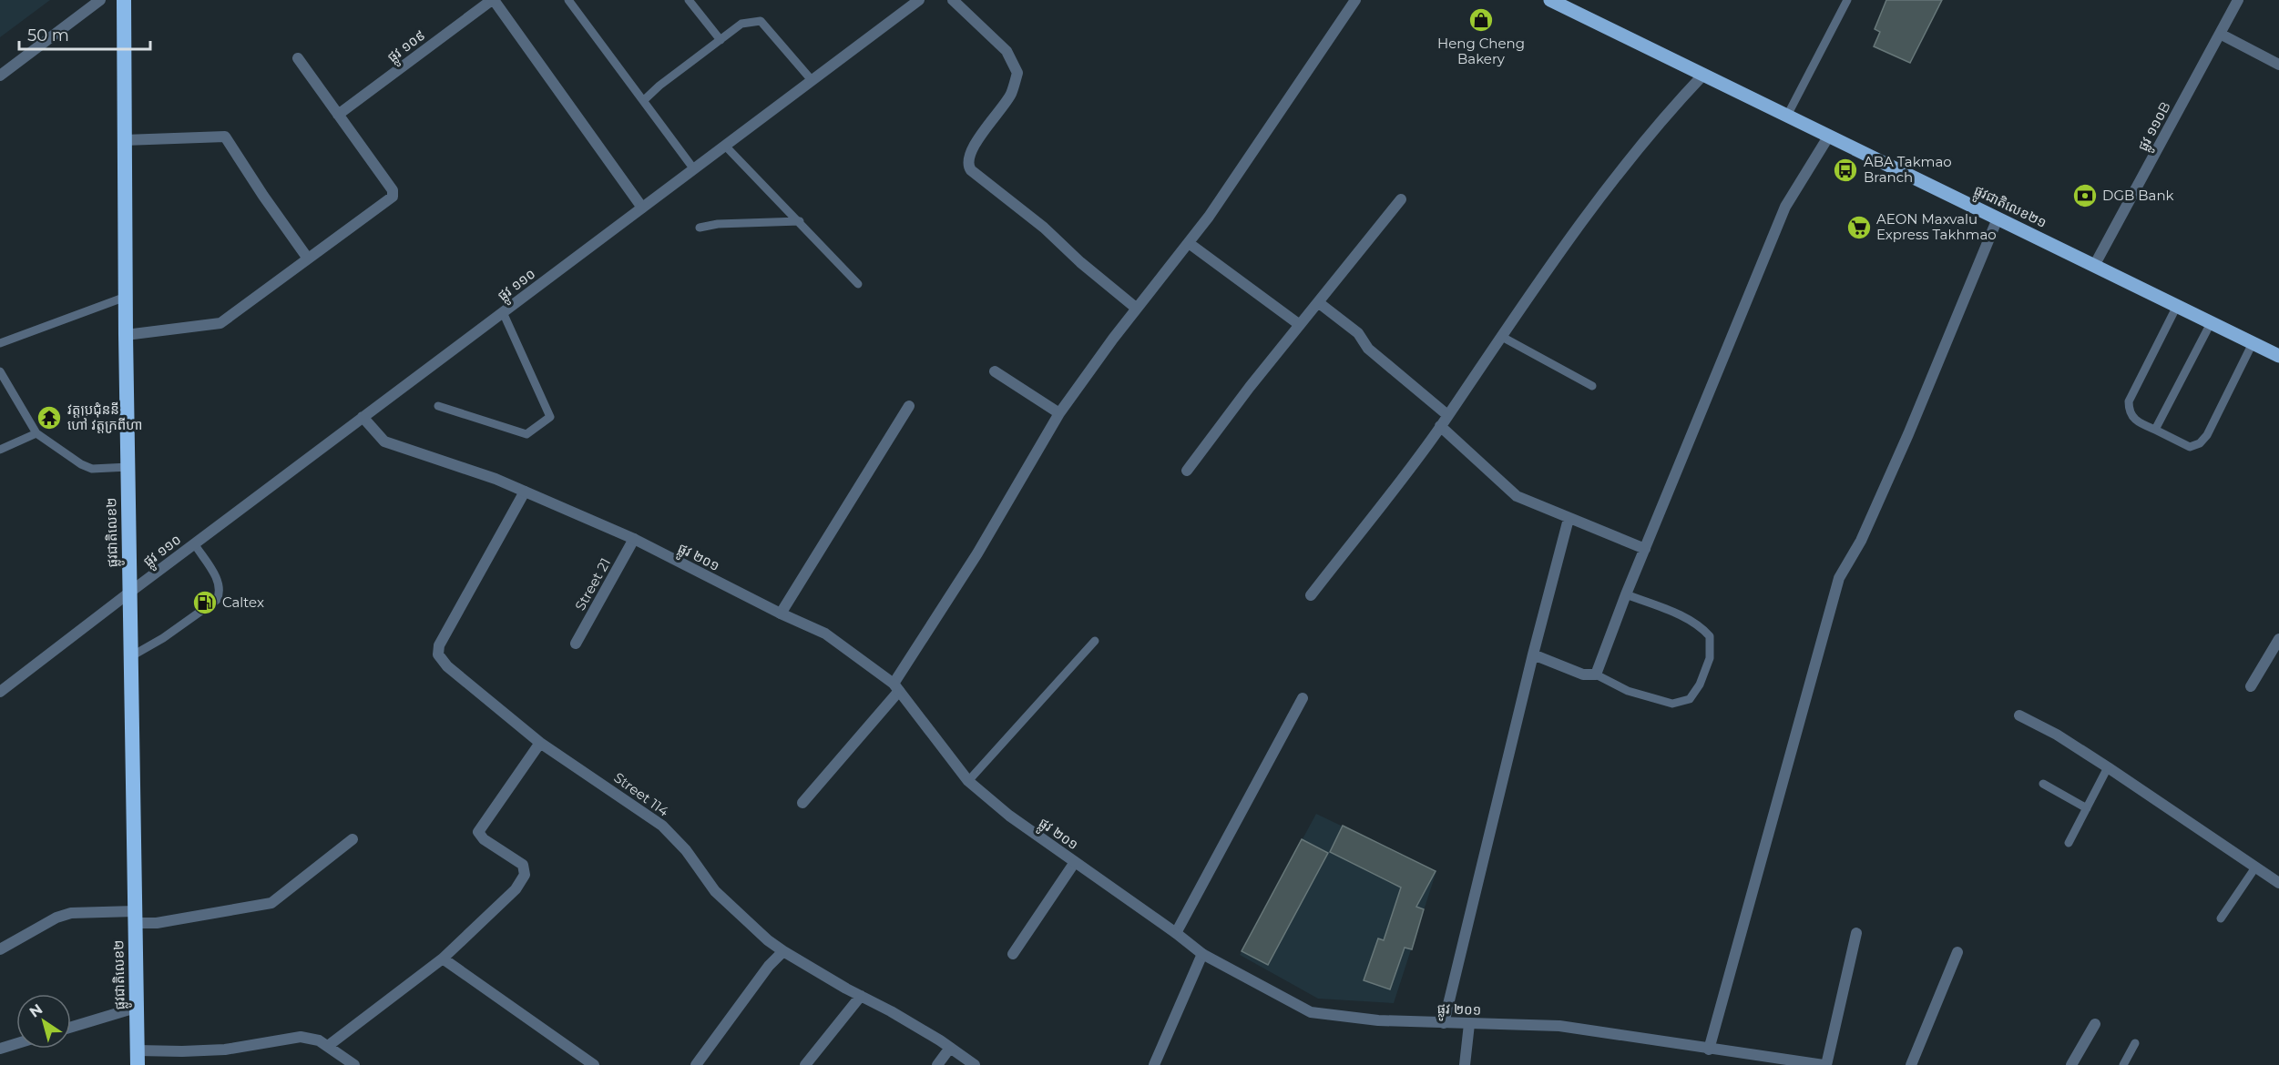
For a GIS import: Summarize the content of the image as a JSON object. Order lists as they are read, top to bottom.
{
  "streets": {
    "highway": ["ផ្លូវជាតិលេខ២"],
    "main road": ["ផ្លូវជាតិលេខ២១"],
    "street": [
      "ផ្លូវ ១០៩",
      "ផ្លូវ ១១០B",
      "ផ្លូវ ១១០",
      "ផ្លូវ ២០១",
      "Street 21",
      "Street 114"
    ]
  },
  "crossings": [
    ["ផ្លូវ ១១០B", "ផ្លូវជាតិលេខ២១"],
    ["ផ្លូវ ១១០", "ផ្លូវជាតិលេខ២"],
    ["ផ្លូវ ១១០", "ផ្លូវ ២០១"],
    ["ផ្លូវ ២០១", "Street 21"],
    ["ផ្លូវ ២០១", "Street 114"]
  ],
  "places": {
    "shop": ["Heng Cheng Bakery"],
    "bus stop": ["ABA Takmao Branch"],
    "bank": ["DGB Bank"],
    "supermarket": ["AEON Maxvalu Express Takhmao"],
    "temple": ["វត្តប្រជុំននី ហៅ វត្តក្រពីហា"],
    "fuel station": ["Caltex"]
  },
  "scale_bar": "50 m",
  "north": "top left"
}
